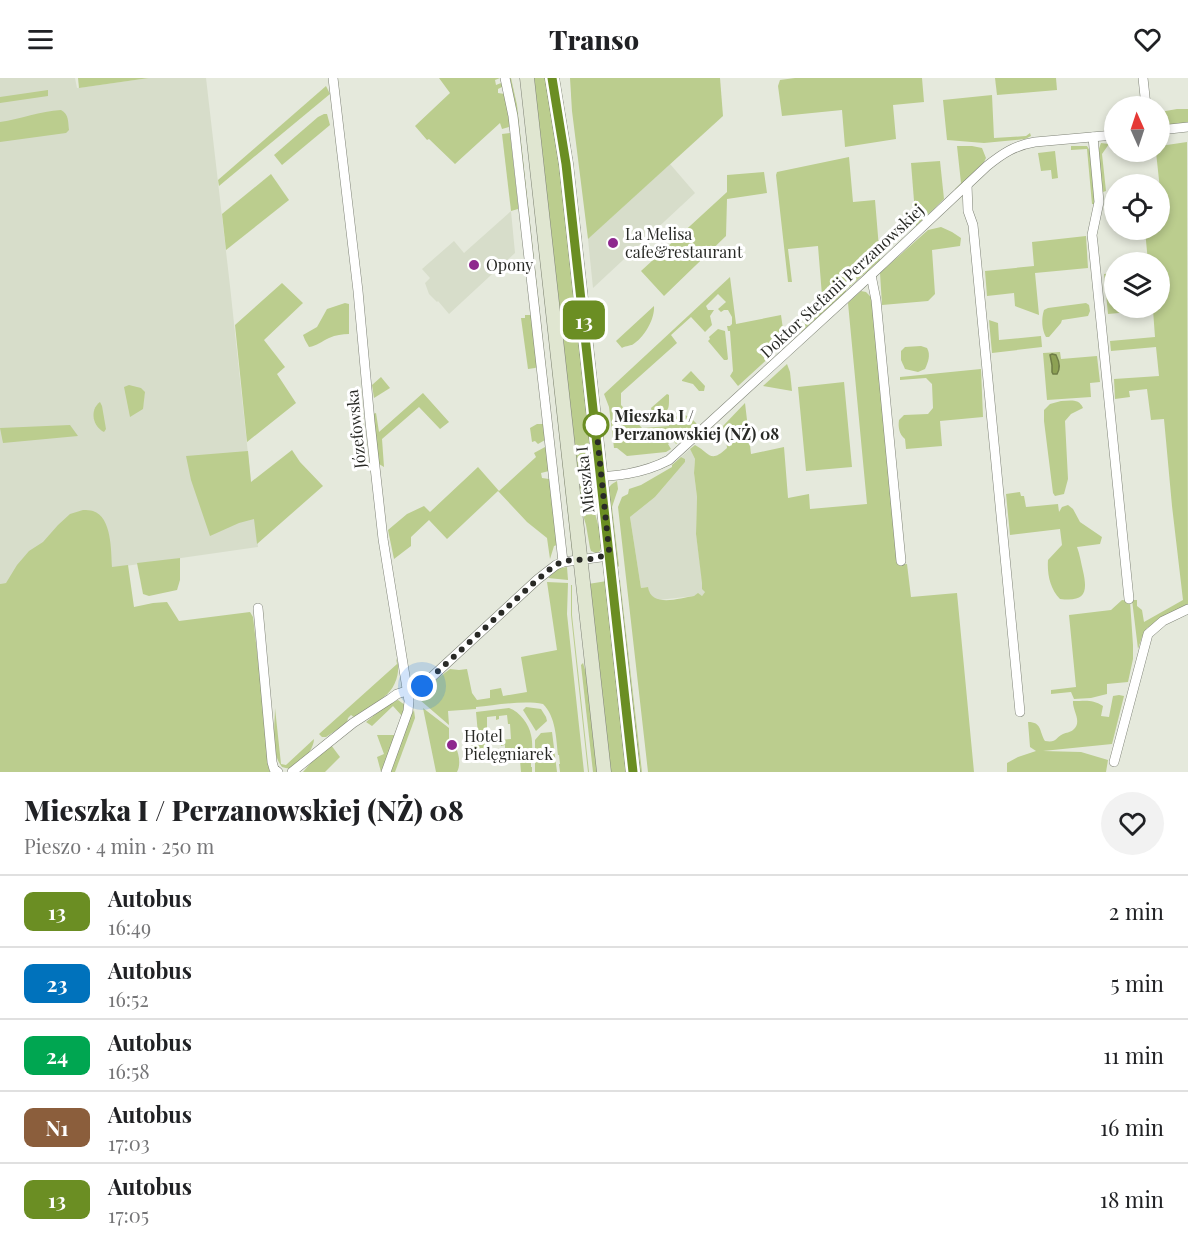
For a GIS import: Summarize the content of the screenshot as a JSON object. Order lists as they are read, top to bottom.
{
  "streets": {
    "street": ["Doktor Stefanii Perzanowskiej", "Józefowska", "Mieszka I"]
  },
  "crossings": [
    ["Doktor Stefanii Perzanowskiej", "Mieszka I"]
  ],
  "places": [
    "La Melisa cafe&restaurant",
    "Opony",
    "Mieszka I / Perzanowskiej (NŻ) 08",
    "Hotel Pielęgniarek"
  ],
  "lines": ["bus line 13"],
  "north": "top",
  "page": {
    "header": "Transo",
    "on_map": "13",
    "heading": ["Mieszka I / Perzanowskiej (NŻ) 08", "Pieszo · 4 min · 250 m"],
    "list": [
      {
        "mark": "13",
        "name": "Autobus",
        "note": "16:49",
        "value": "2 min"
      },
      {
        "mark": "23",
        "name": "Autobus",
        "note": "16:52",
        "value": "5 min"
      },
      {
        "mark": "24",
        "name": "Autobus",
        "note": "16:58",
        "value": "11 min"
      },
      {
        "mark": "N1",
        "name": "Autobus",
        "note": "17:03",
        "value": "16 min"
      },
      {
        "mark": "13",
        "name": "Autobus",
        "note": "17:05",
        "value": "18 min"
      }
    ]
  }
}
